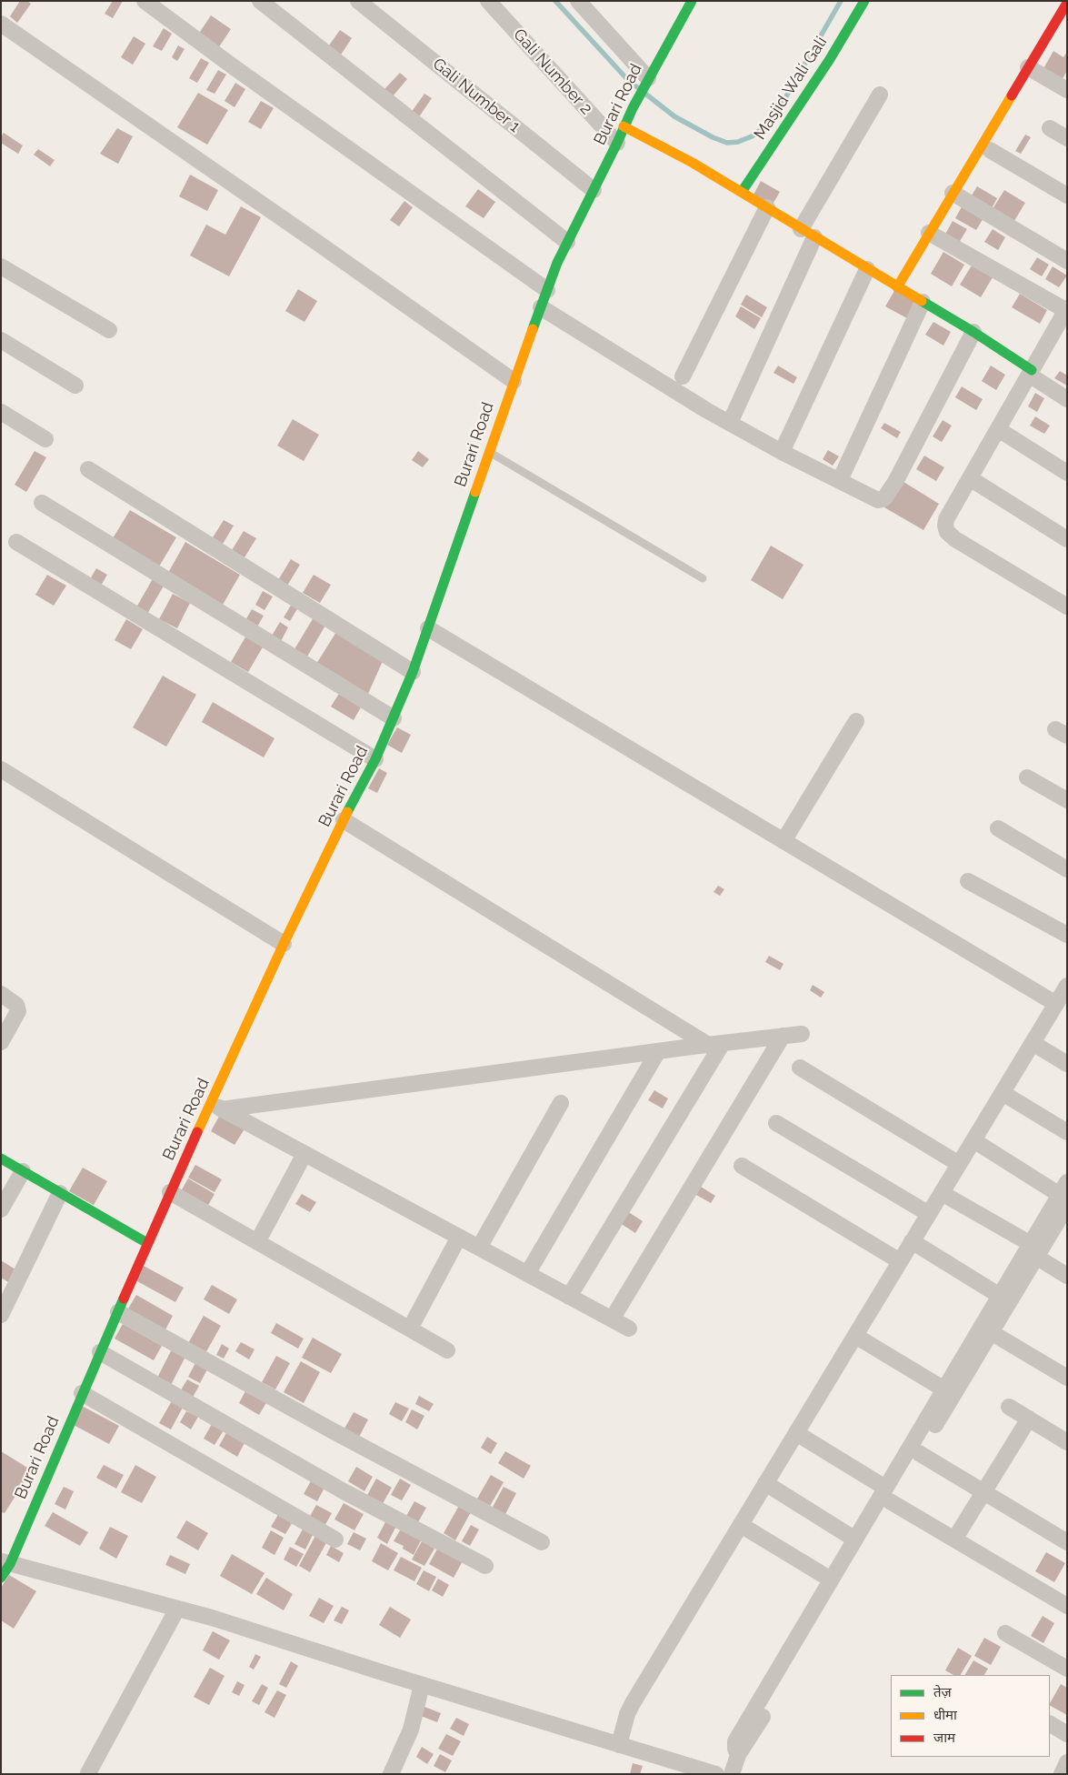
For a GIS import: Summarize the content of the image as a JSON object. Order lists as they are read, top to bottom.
{
  "streets": {
    "main road": ["Masjid Wali Gali", "Burari Road"],
    "street": ["Gali Number 2", "Gali Number 1"]
  },
  "crossings": [
    ["Gali Number 2", "Burari Road"],
    ["Gali Number 1", "Burari Road"]
  ],
  "legend": ["तेज़", "धीमा", "जाम"]
}
